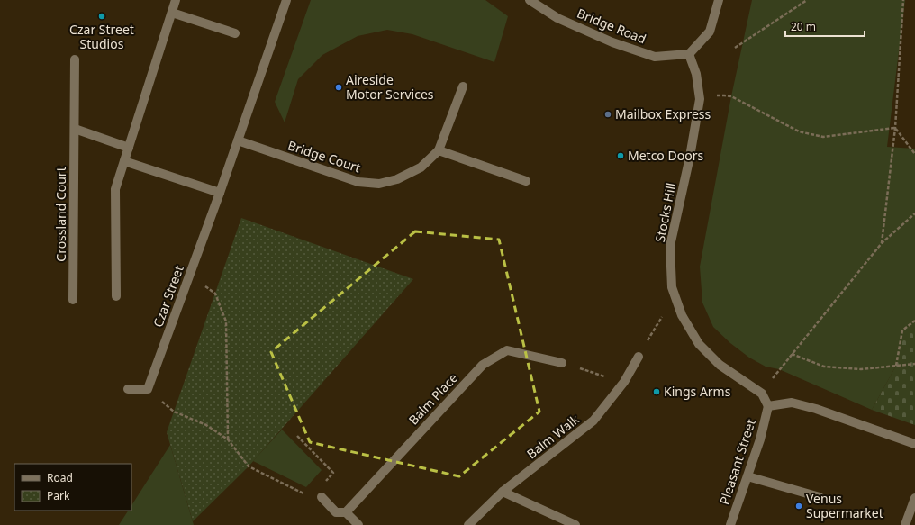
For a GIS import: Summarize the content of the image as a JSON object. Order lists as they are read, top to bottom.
{
  "streets": {
    "street": [
      "Bridge Road",
      "Bridge Court",
      "Stocks Hill",
      "Crossland Court",
      "Czar Street",
      "Balm Place",
      "Balm Walk",
      "Pleasant Street"
    ]
  },
  "crossings": [
    ["Bridge Road", "Stocks Hill"],
    ["Bridge Court", "Czar Street"],
    ["Stocks Hill", "Pleasant Street"]
  ],
  "places": [
    "Czar Street Studios",
    "Aireside Motor Services",
    "Mailbox Express",
    "Metco Doors",
    "Kings Arms",
    "Venus Supermarket"
  ],
  "legend": ["Road", "Park"],
  "scale_bar": "20 m"
}
